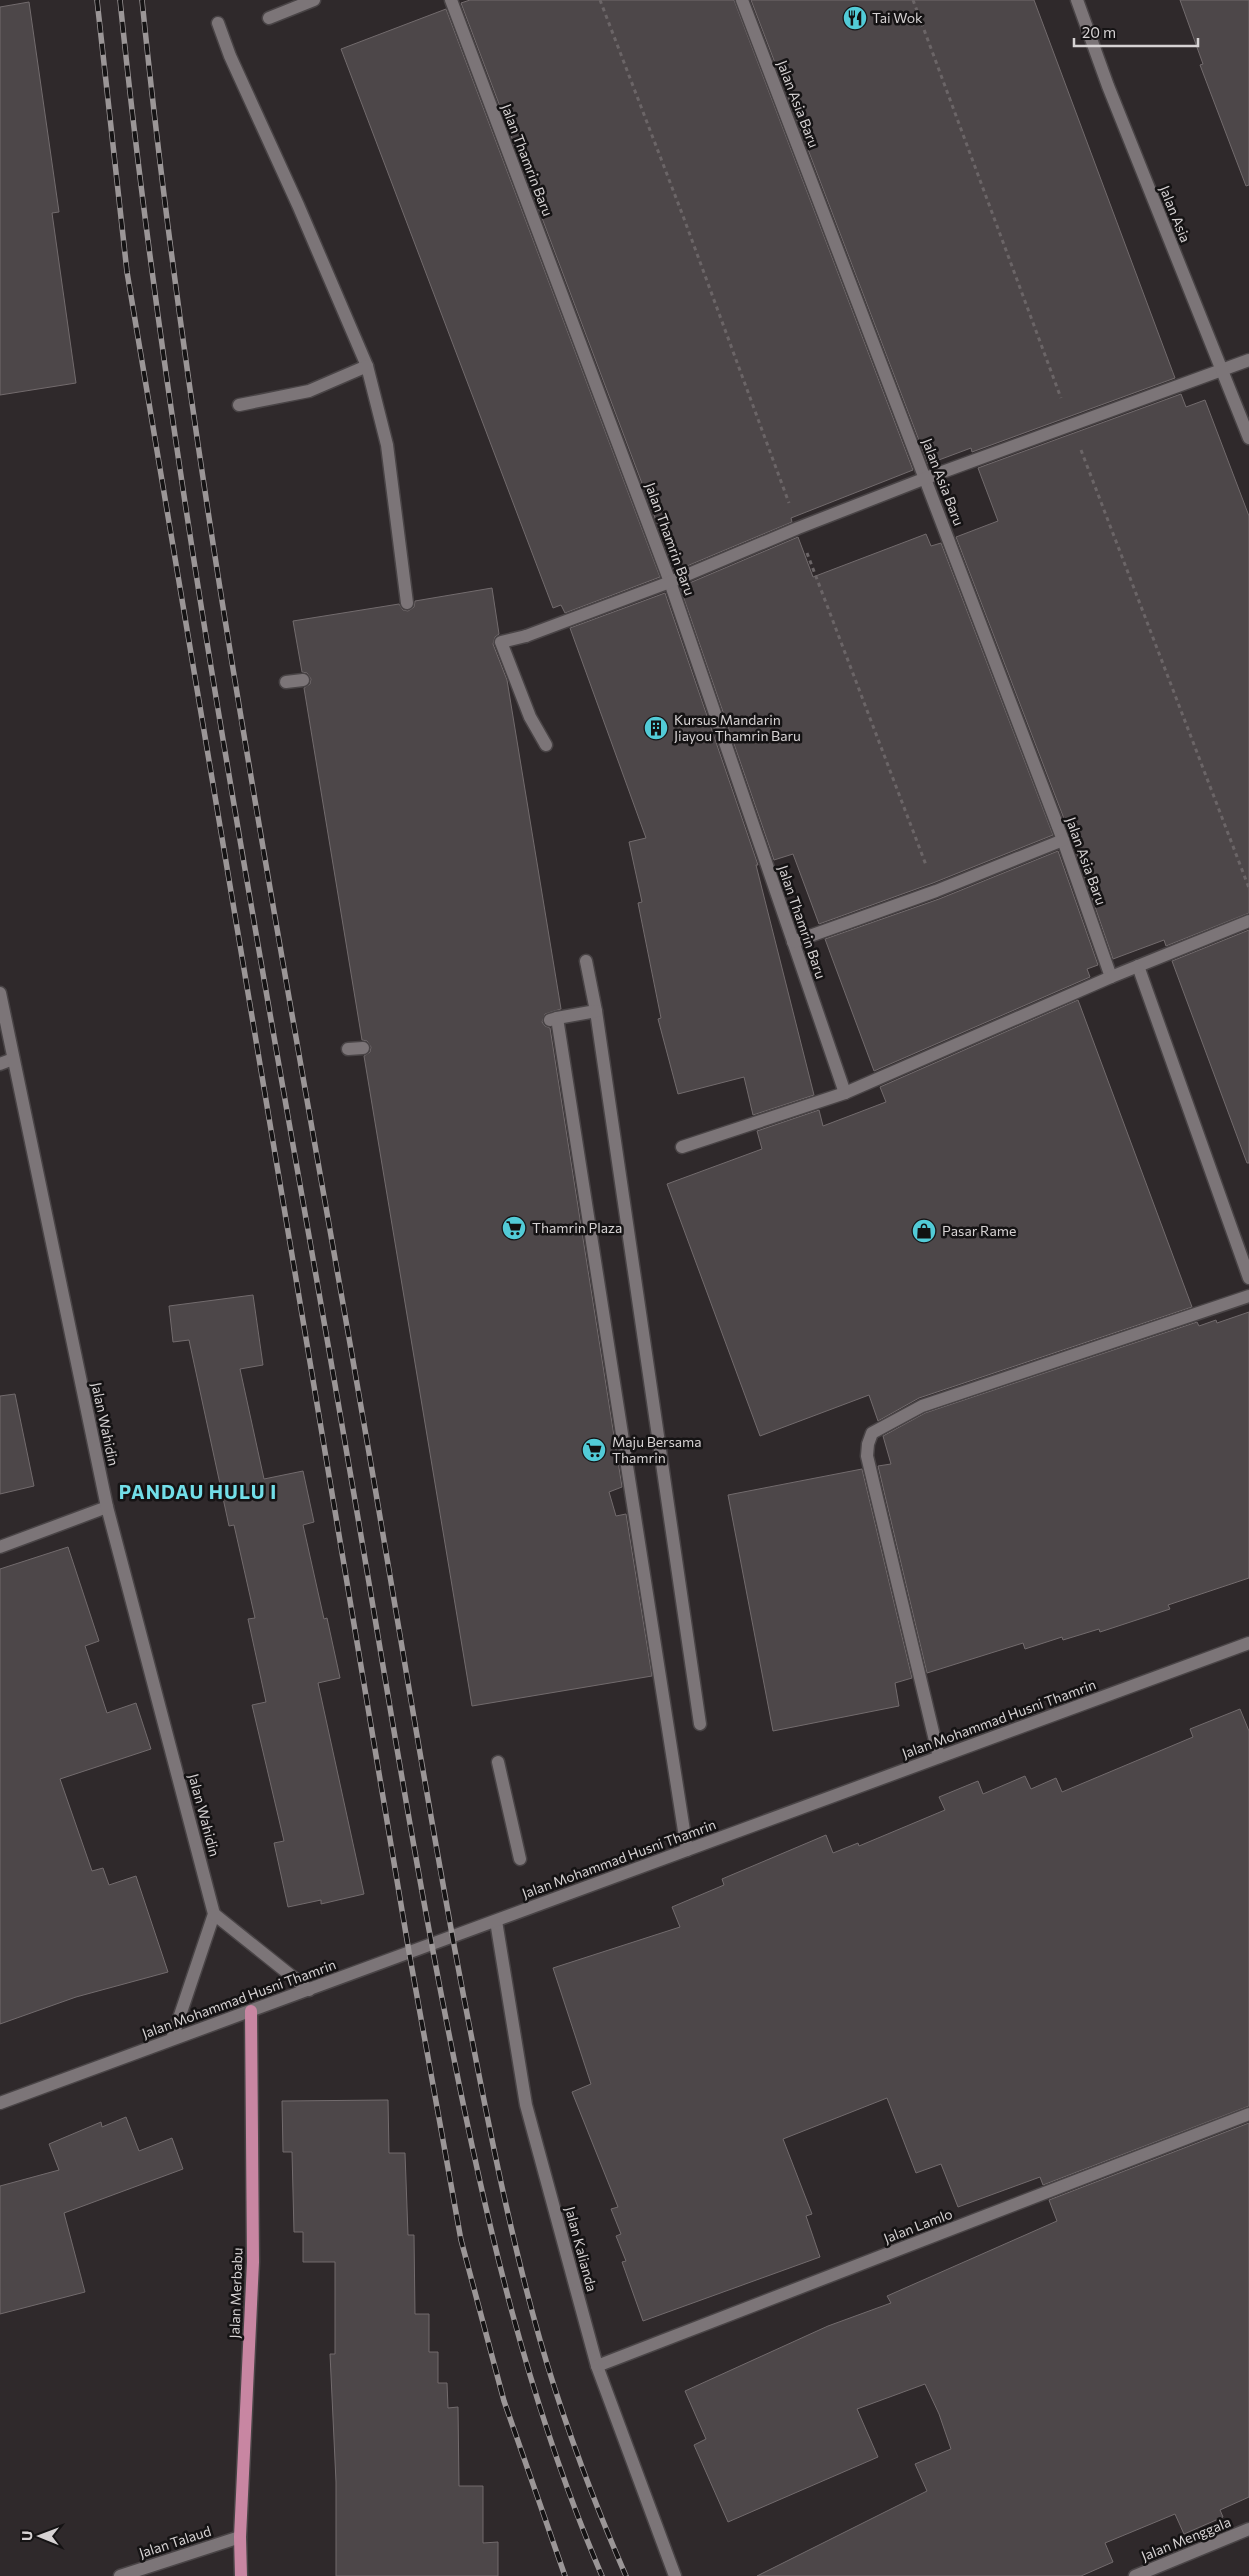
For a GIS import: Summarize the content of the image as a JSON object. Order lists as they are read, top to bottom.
{
  "streets": {
    "main road": ["Jalan Merbabu"],
    "street": [
      "Jalan Asia Baru",
      "Jalan Thamrin Baru",
      "Jalan Asia",
      "Jalan Wahidin",
      "Jalan Mohammad Husni Thamrin",
      "Jalan Lamlo",
      "Jalan Kalianda",
      "Jalan Menggala",
      "Jalan Talaud"
    ]
  },
  "crossings": [
    ["Jalan Mohammad Husni Thamrin", "Jalan Kalianda"],
    ["Jalan Mohammad Husni Thamrin", "Jalan Merbabu"],
    ["Jalan Lamlo", "Jalan Kalianda"],
    ["Jalan Merbabu", "Jalan Talaud"]
  ],
  "districts": ["PANDAU HULU I"],
  "places": {
    "restaurant": ["Tai Wok"],
    "building": ["Kursus Mandarin Jiayou Thamrin Baru"],
    "supermarket": ["Thamrin Plaza", "Maju Bersama Thamrin"],
    "shop": ["Pasar Rame"]
  },
  "scale_bar": "20 m",
  "north": "left"
}
